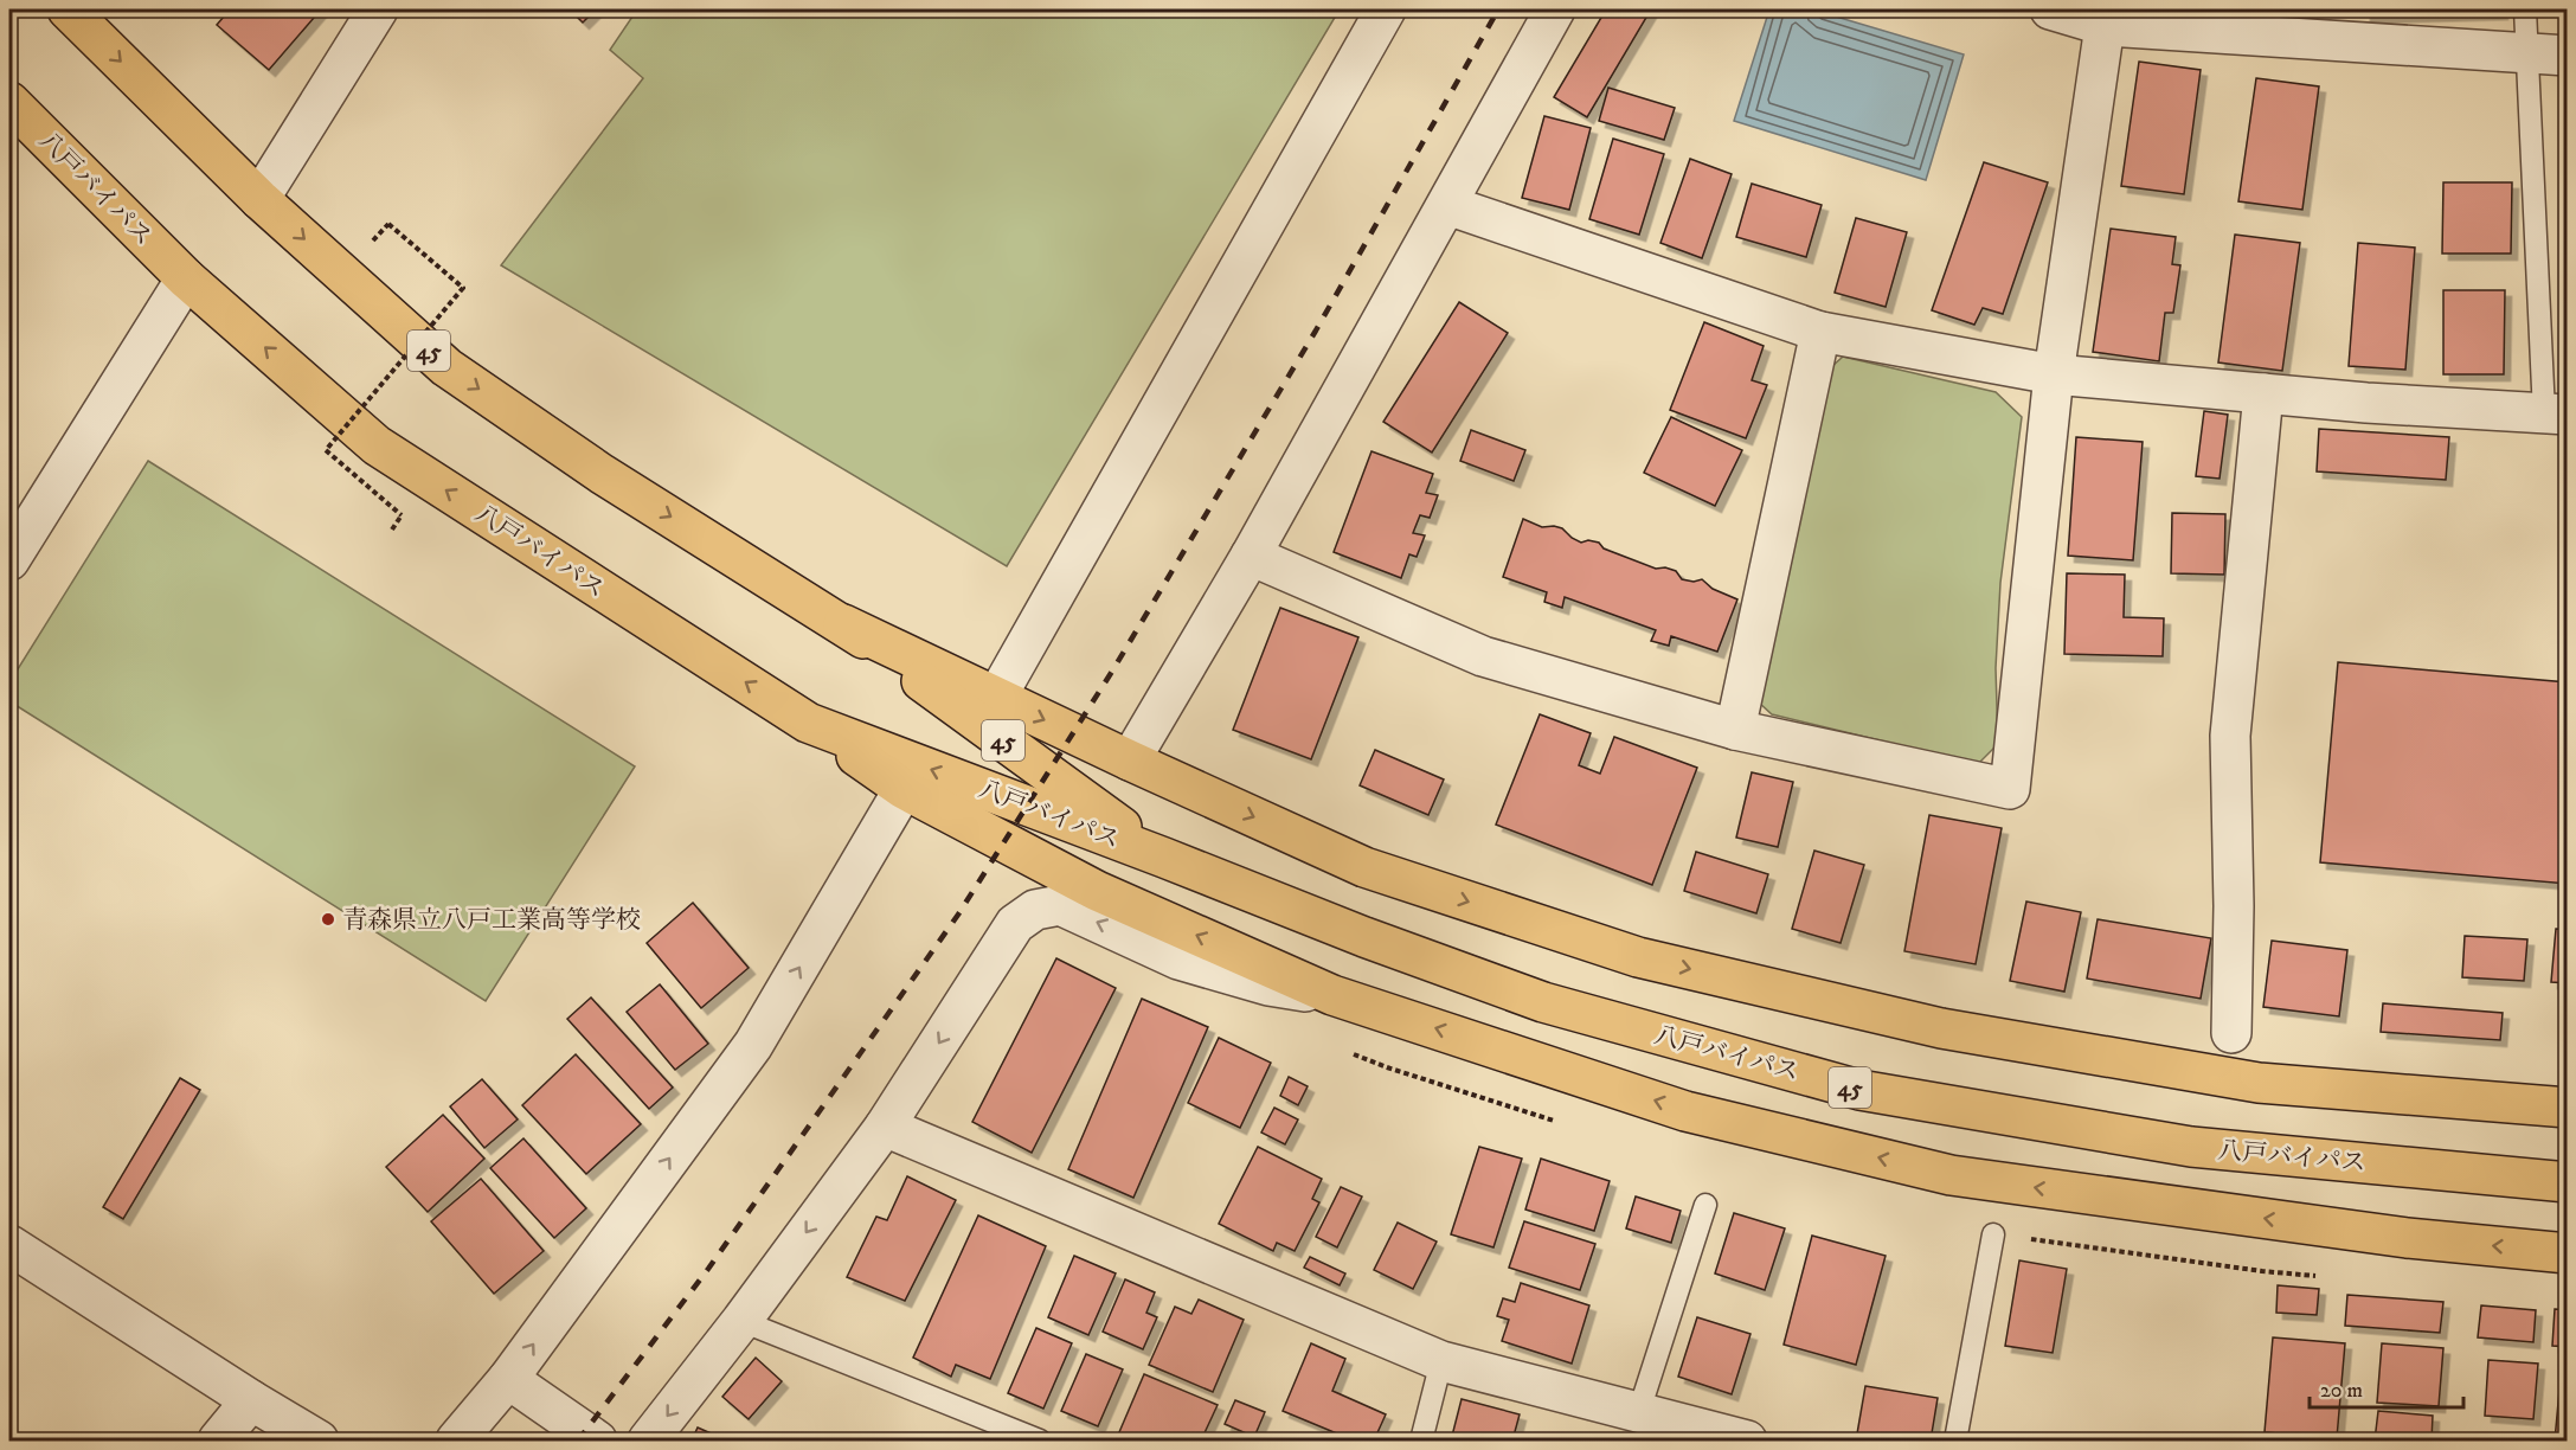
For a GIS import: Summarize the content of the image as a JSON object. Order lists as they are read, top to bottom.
{
  "streets": {
    "highway": ["八戸バイパス", "45"]
  },
  "places": ["青森県立八戸工業高等学校"],
  "scale_bar": "20 m"
}
